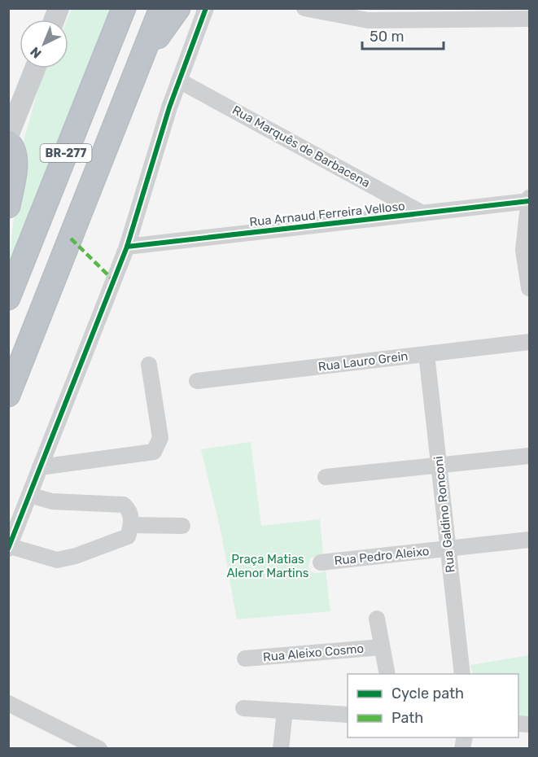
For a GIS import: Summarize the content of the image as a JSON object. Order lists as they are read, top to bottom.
{
  "streets": {
    "highway": ["BR-277"],
    "street": [
      "Rua Marquês de Barbacena",
      "Rua Arnaud Ferreira Velloso",
      "Rua Lauro Grein",
      "Rua Galdino Ronconi",
      "Rua Pedro Aleixo",
      "Rua Aleixo Cosmo"
    ]
  },
  "crossings": [
    ["Rua Marquês de Barbacena", "Rua Arnaud Ferreira Velloso"],
    ["Rua Lauro Grein", "Rua Galdino Ronconi"],
    ["Rua Galdino Ronconi", "Rua Pedro Aleixo"]
  ],
  "parks": ["Praça Matias Alenor Martins"],
  "legend": ["Cycle path", "Path"],
  "scale_bar": "50 m",
  "north": "bottom left"
}
